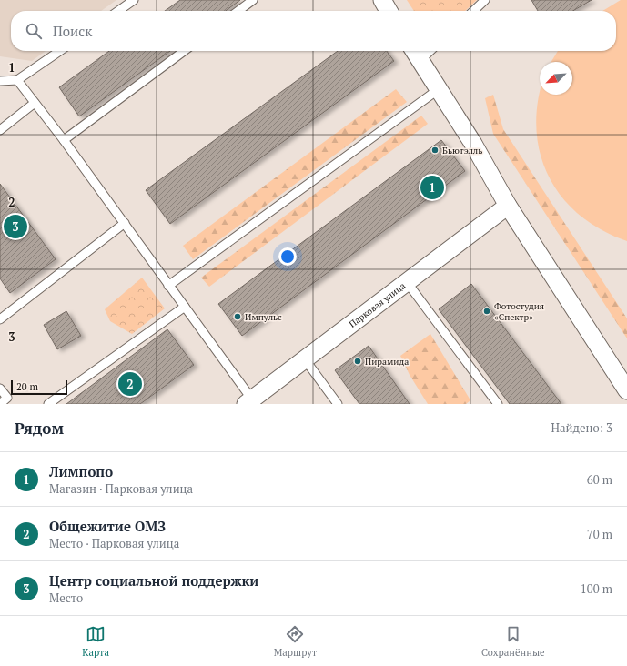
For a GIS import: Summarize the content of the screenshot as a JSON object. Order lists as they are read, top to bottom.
{
  "streets": {
    "street": ["Парковая улица"]
  },
  "places": [
    "Бьютэлль",
    "Фотостудия «Спектр»",
    "Импульс",
    "Пирамида"
  ],
  "scale_bar": "20 m",
  "north": "bottom left",
  "page": {
    "search": "Поиск",
    "pins": ["1", "3", "2"],
    "scale": "20 m",
    "heading": ["Рядом", "Найдено: 3"],
    "list": [
      {
        "mark": "1",
        "name": "Лимпопо",
        "note": "Магазин · Парковая улица",
        "value": "60 m"
      },
      {
        "mark": "2",
        "name": "Общежитие ОМЗ",
        "note": "Место · Парковая улица",
        "value": "70 m"
      },
      {
        "mark": "3",
        "name": "Центр социальной поддержки",
        "note": "Место",
        "value": "100 m"
      }
    ],
    "nav": ["Карта", "Маршрут", "Сохранённые"]
  },
  "grid": {
    "rows": ["1", "2", "3"]
  }
}
